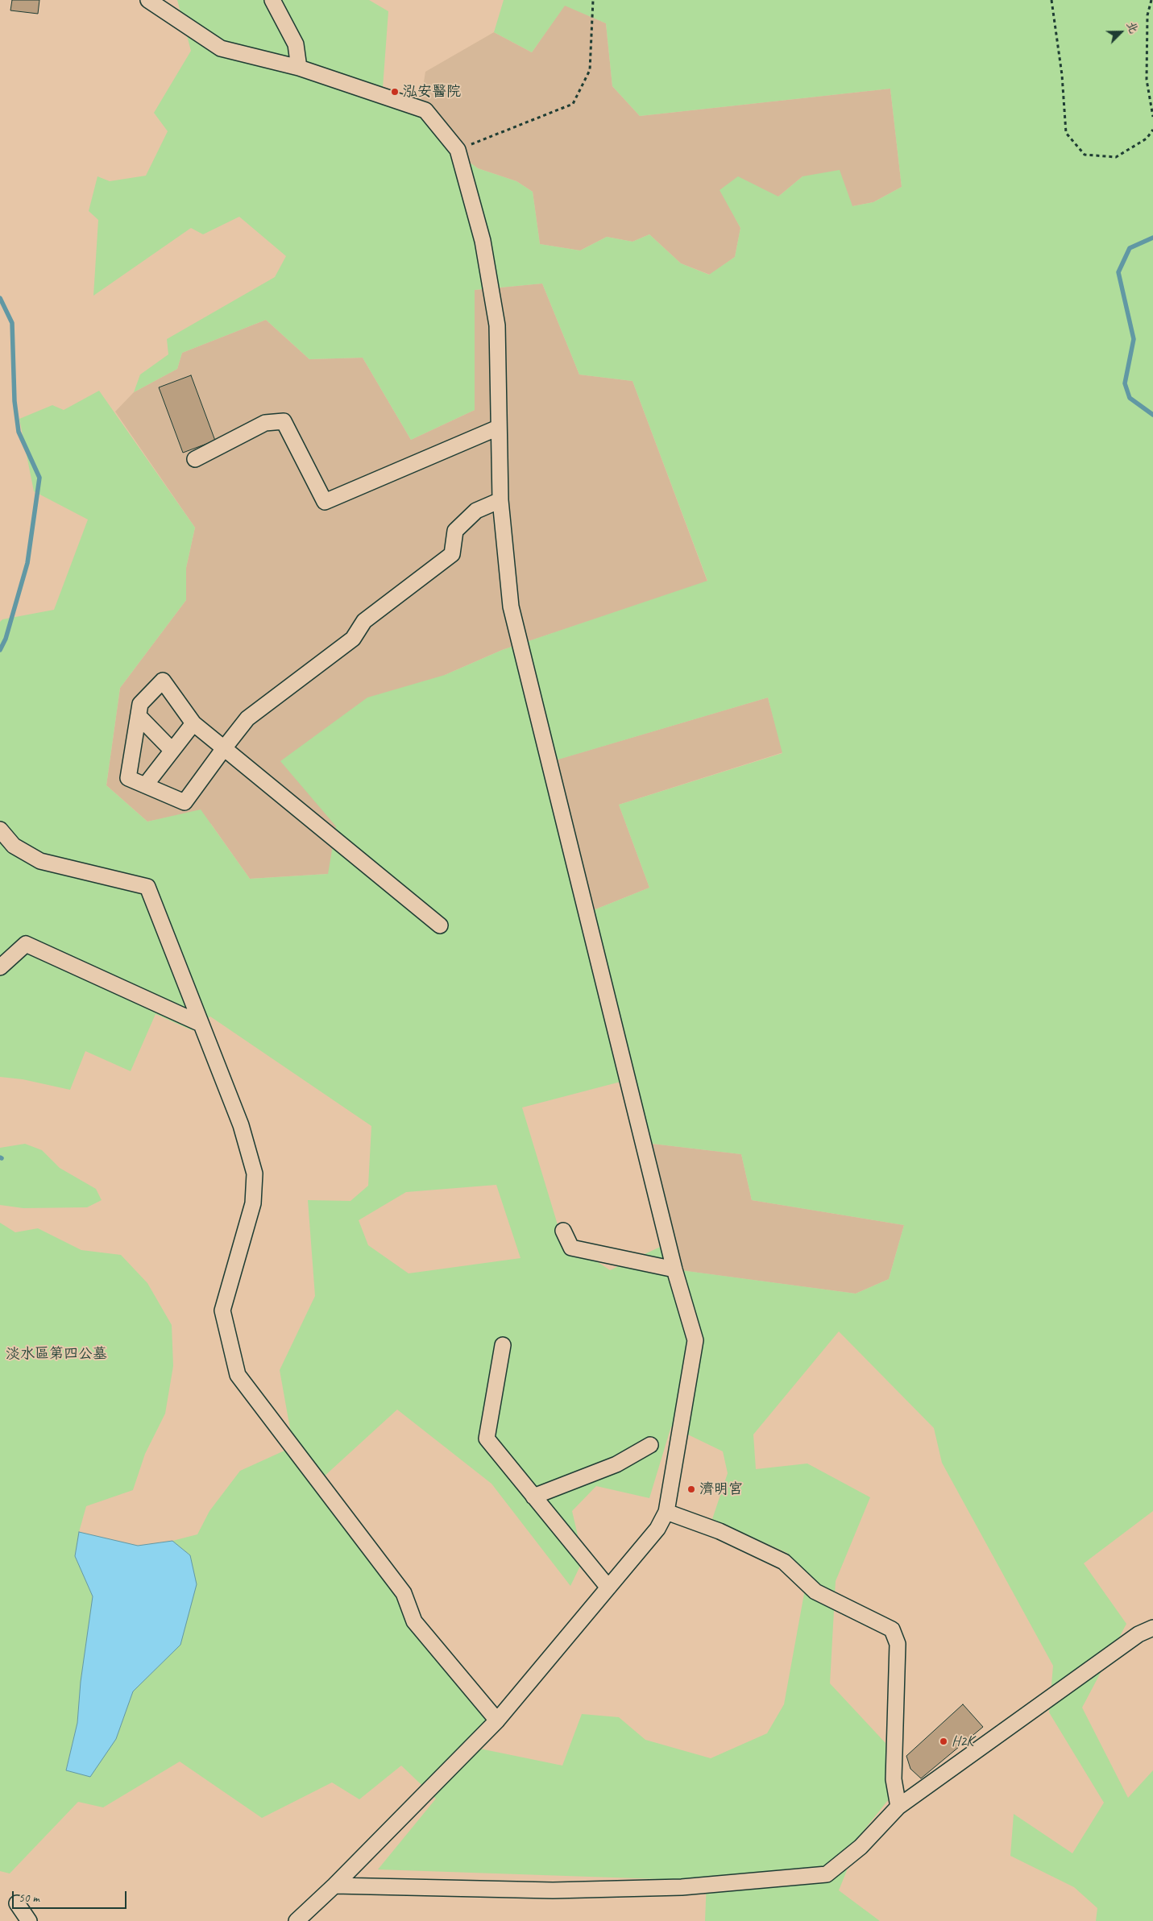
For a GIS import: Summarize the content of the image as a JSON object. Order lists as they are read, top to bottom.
{
  "parks": ["淡水區第四公墓"],
  "places": ["泓安醫院", "濟明宮", "H2K"],
  "scale_bar": "50 m",
  "north": "top right"
}
